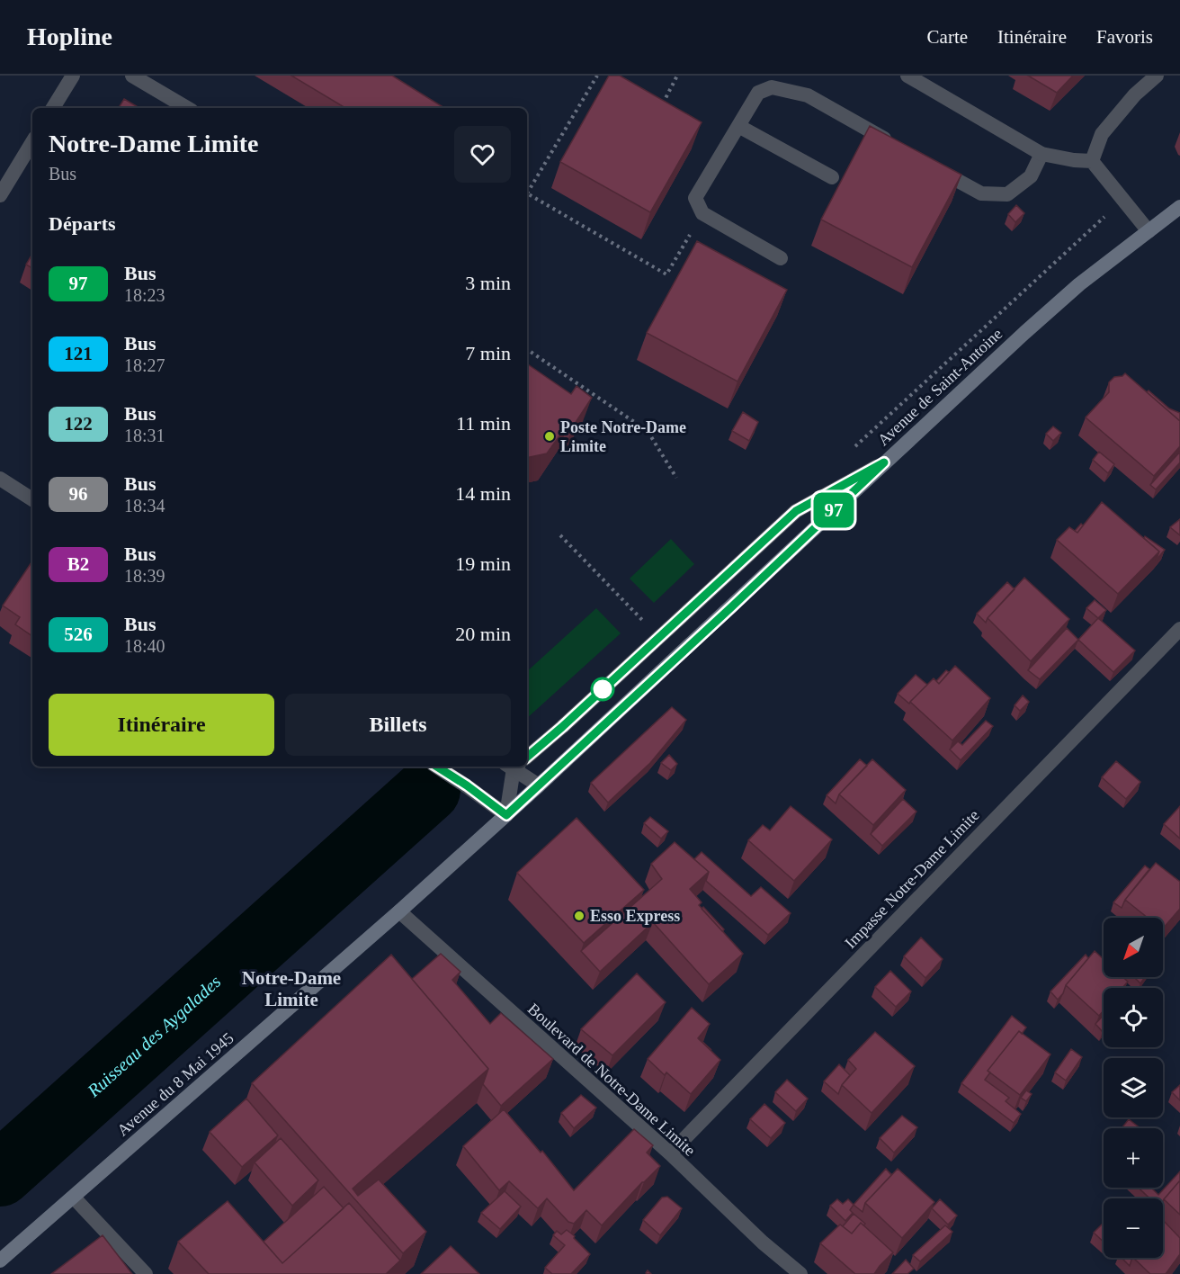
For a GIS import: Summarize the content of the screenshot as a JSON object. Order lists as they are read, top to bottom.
{
  "streets": {
    "main road": ["Avenue de Saint-Antoine", "Avenue du 8 Mai 1945"],
    "street": ["Impasse Notre-Dame Limite", "Boulevard de Notre-Dame Limite"]
  },
  "crossings": [
    ["Avenue de Saint-Antoine", "Boulevard de Notre-Dame Limite"],
    ["Avenue de Saint-Antoine", "Avenue du 8 Mai 1945"],
    ["Impasse Notre-Dame Limite", "Boulevard de Notre-Dame Limite"],
    ["Boulevard de Notre-Dame Limite", "Avenue du 8 Mai 1945"]
  ],
  "districts": ["Notre-Dame Limite"],
  "water": ["Ruisseau des Aygalades"],
  "places": ["Poste Notre-Dame Limite", "Esso Express"],
  "lines": ["bus line 97"],
  "north": "bottom left",
  "page": {
    "header": "Hopline",
    "nav": ["Carte", "Itinéraire", "Favoris"],
    "on_map": "97",
    "heading": [
      ["Notre-Dame Limite", "Bus"],
      "Départs"
    ],
    "list": [
      {
        "mark": "97",
        "name": "Bus",
        "note": "18:23",
        "value": "3 min"
      },
      {
        "mark": "121",
        "name": "Bus",
        "note": "18:27",
        "value": "7 min"
      },
      {
        "mark": "122",
        "name": "Bus",
        "note": "18:31",
        "value": "11 min"
      },
      {
        "mark": "96",
        "name": "Bus",
        "note": "18:34",
        "value": "14 min"
      },
      {
        "mark": "B2",
        "name": "Bus",
        "note": "18:39",
        "value": "19 min"
      },
      {
        "mark": "526",
        "name": "Bus",
        "note": "18:40",
        "value": "20 min"
      }
    ],
    "buttons": ["Itinéraire", "Billets"],
    "map_buttons": ["+", "−"]
  }
}
